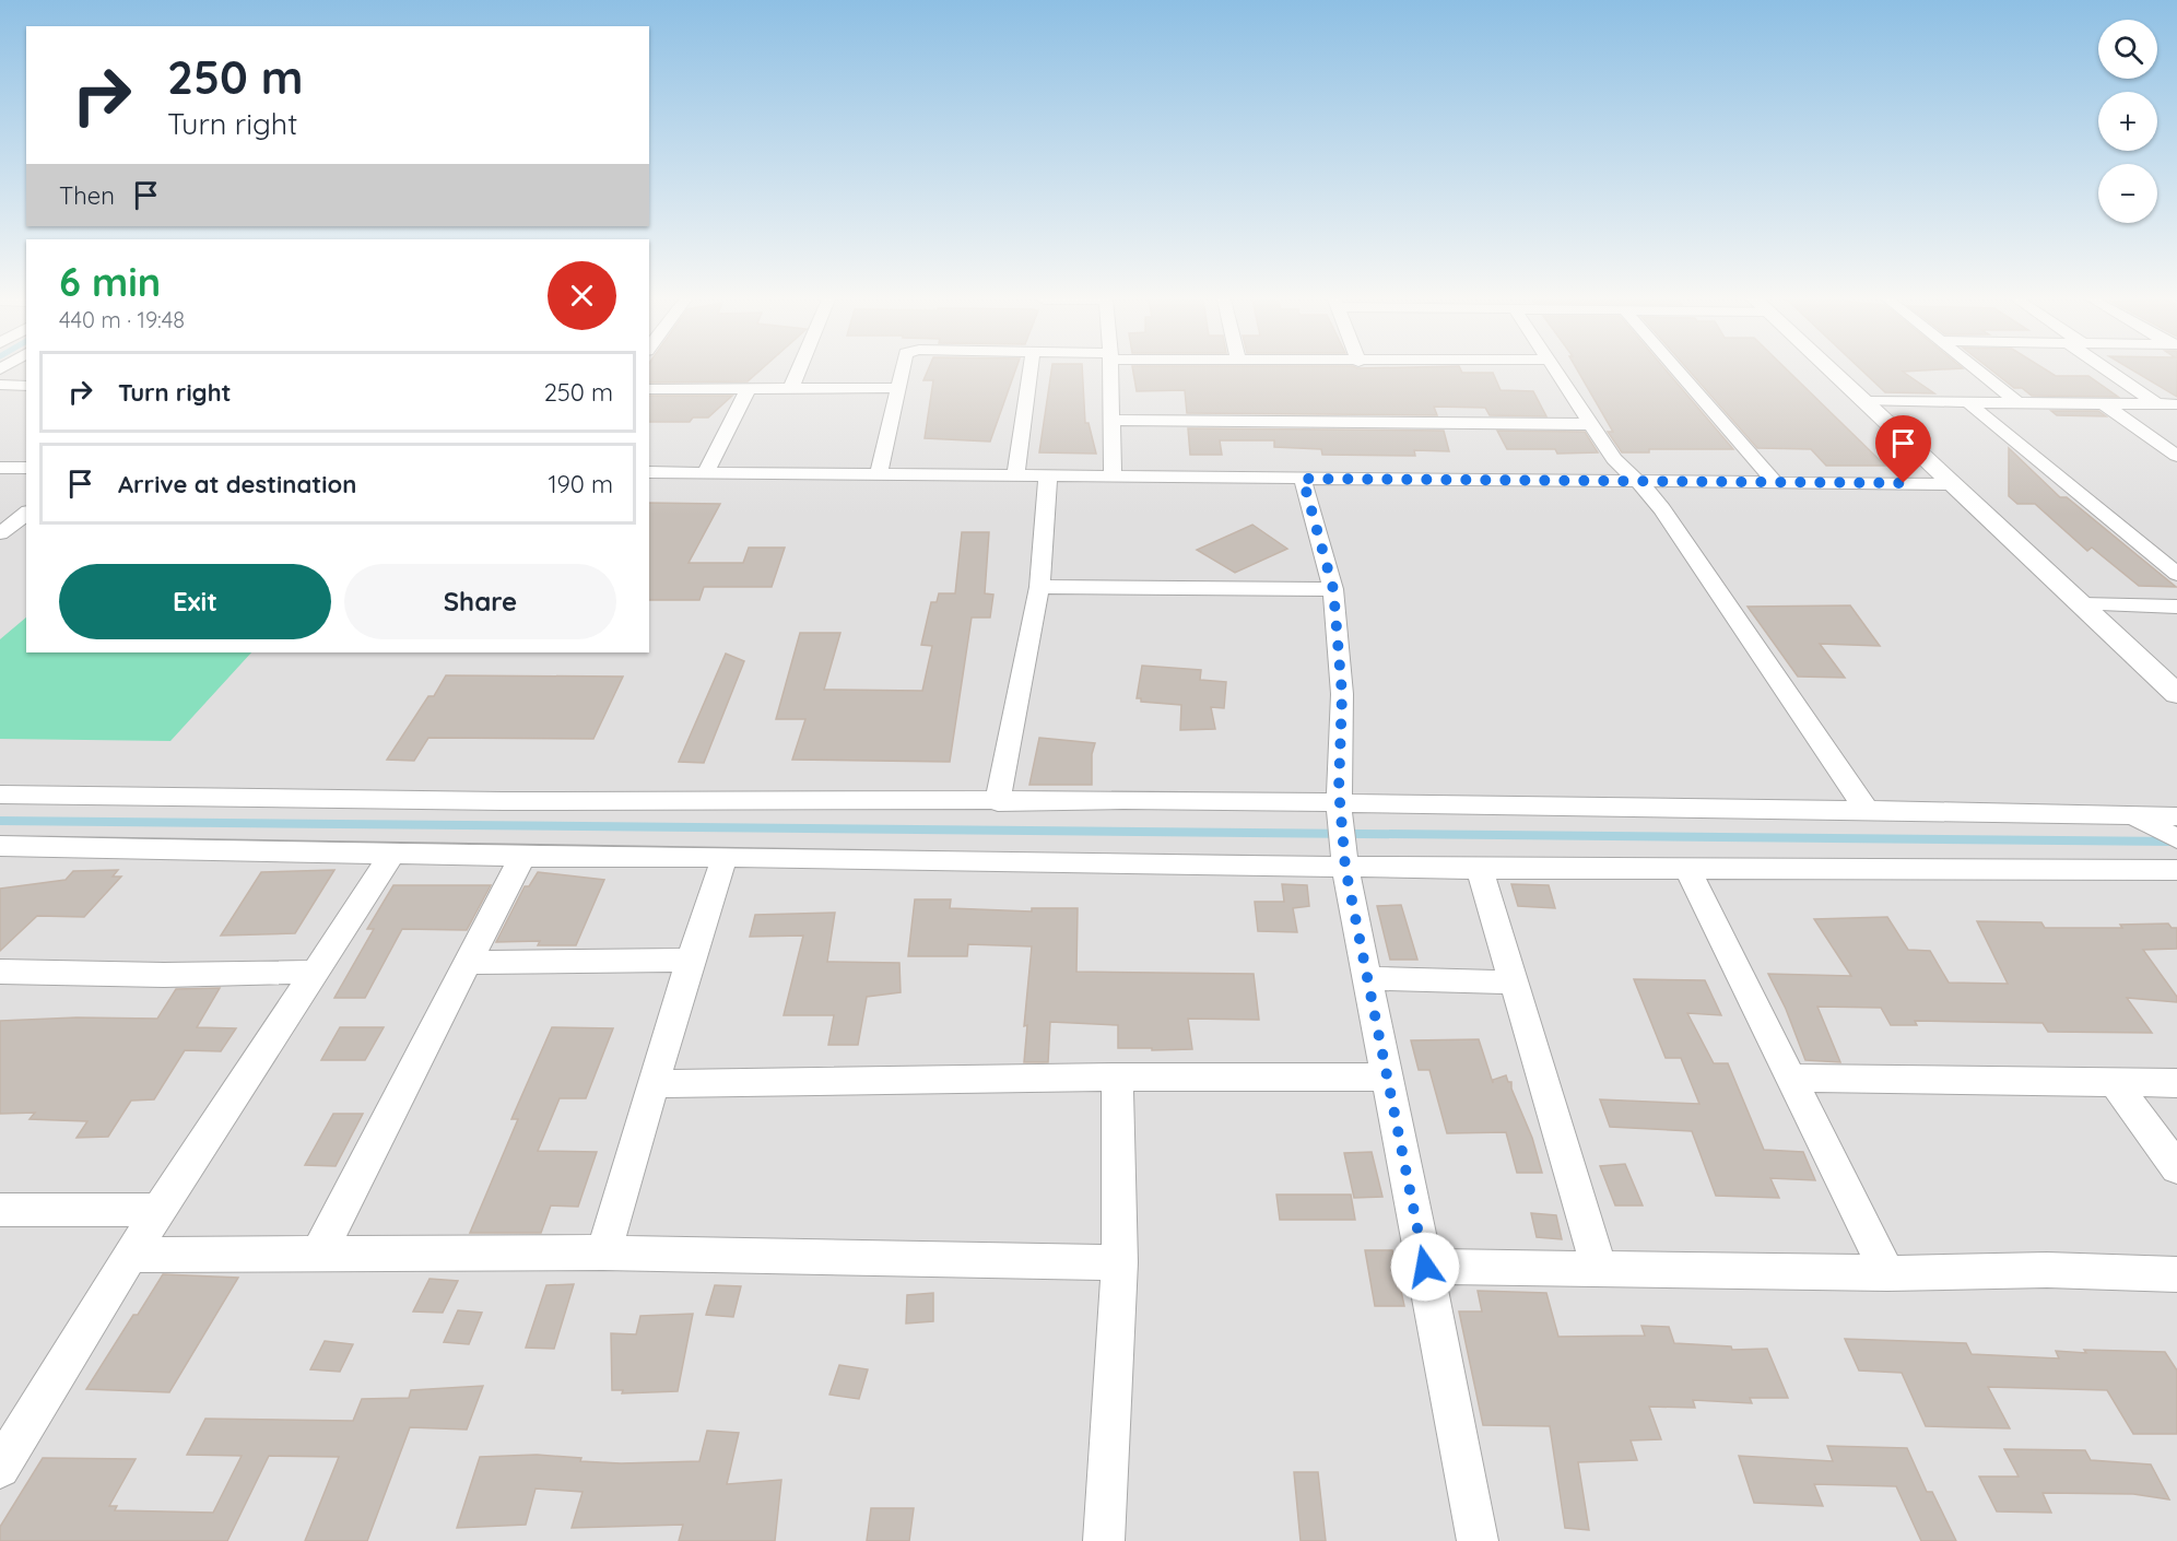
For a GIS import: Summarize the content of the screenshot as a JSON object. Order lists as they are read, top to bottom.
{
  "page": {
    "map_buttons": ["+", "−"],
    "turn": ["250 m", "Turn right"],
    "then": "Then",
    "heading": ["6 min", "440 m · 19:48"],
    "list": [
      {
        "name": "Turn right",
        "value": "250 m"
      },
      {
        "name": "Arrive at destination",
        "value": "190 m"
      }
    ],
    "buttons": ["Exit", "Share"]
  }
}
